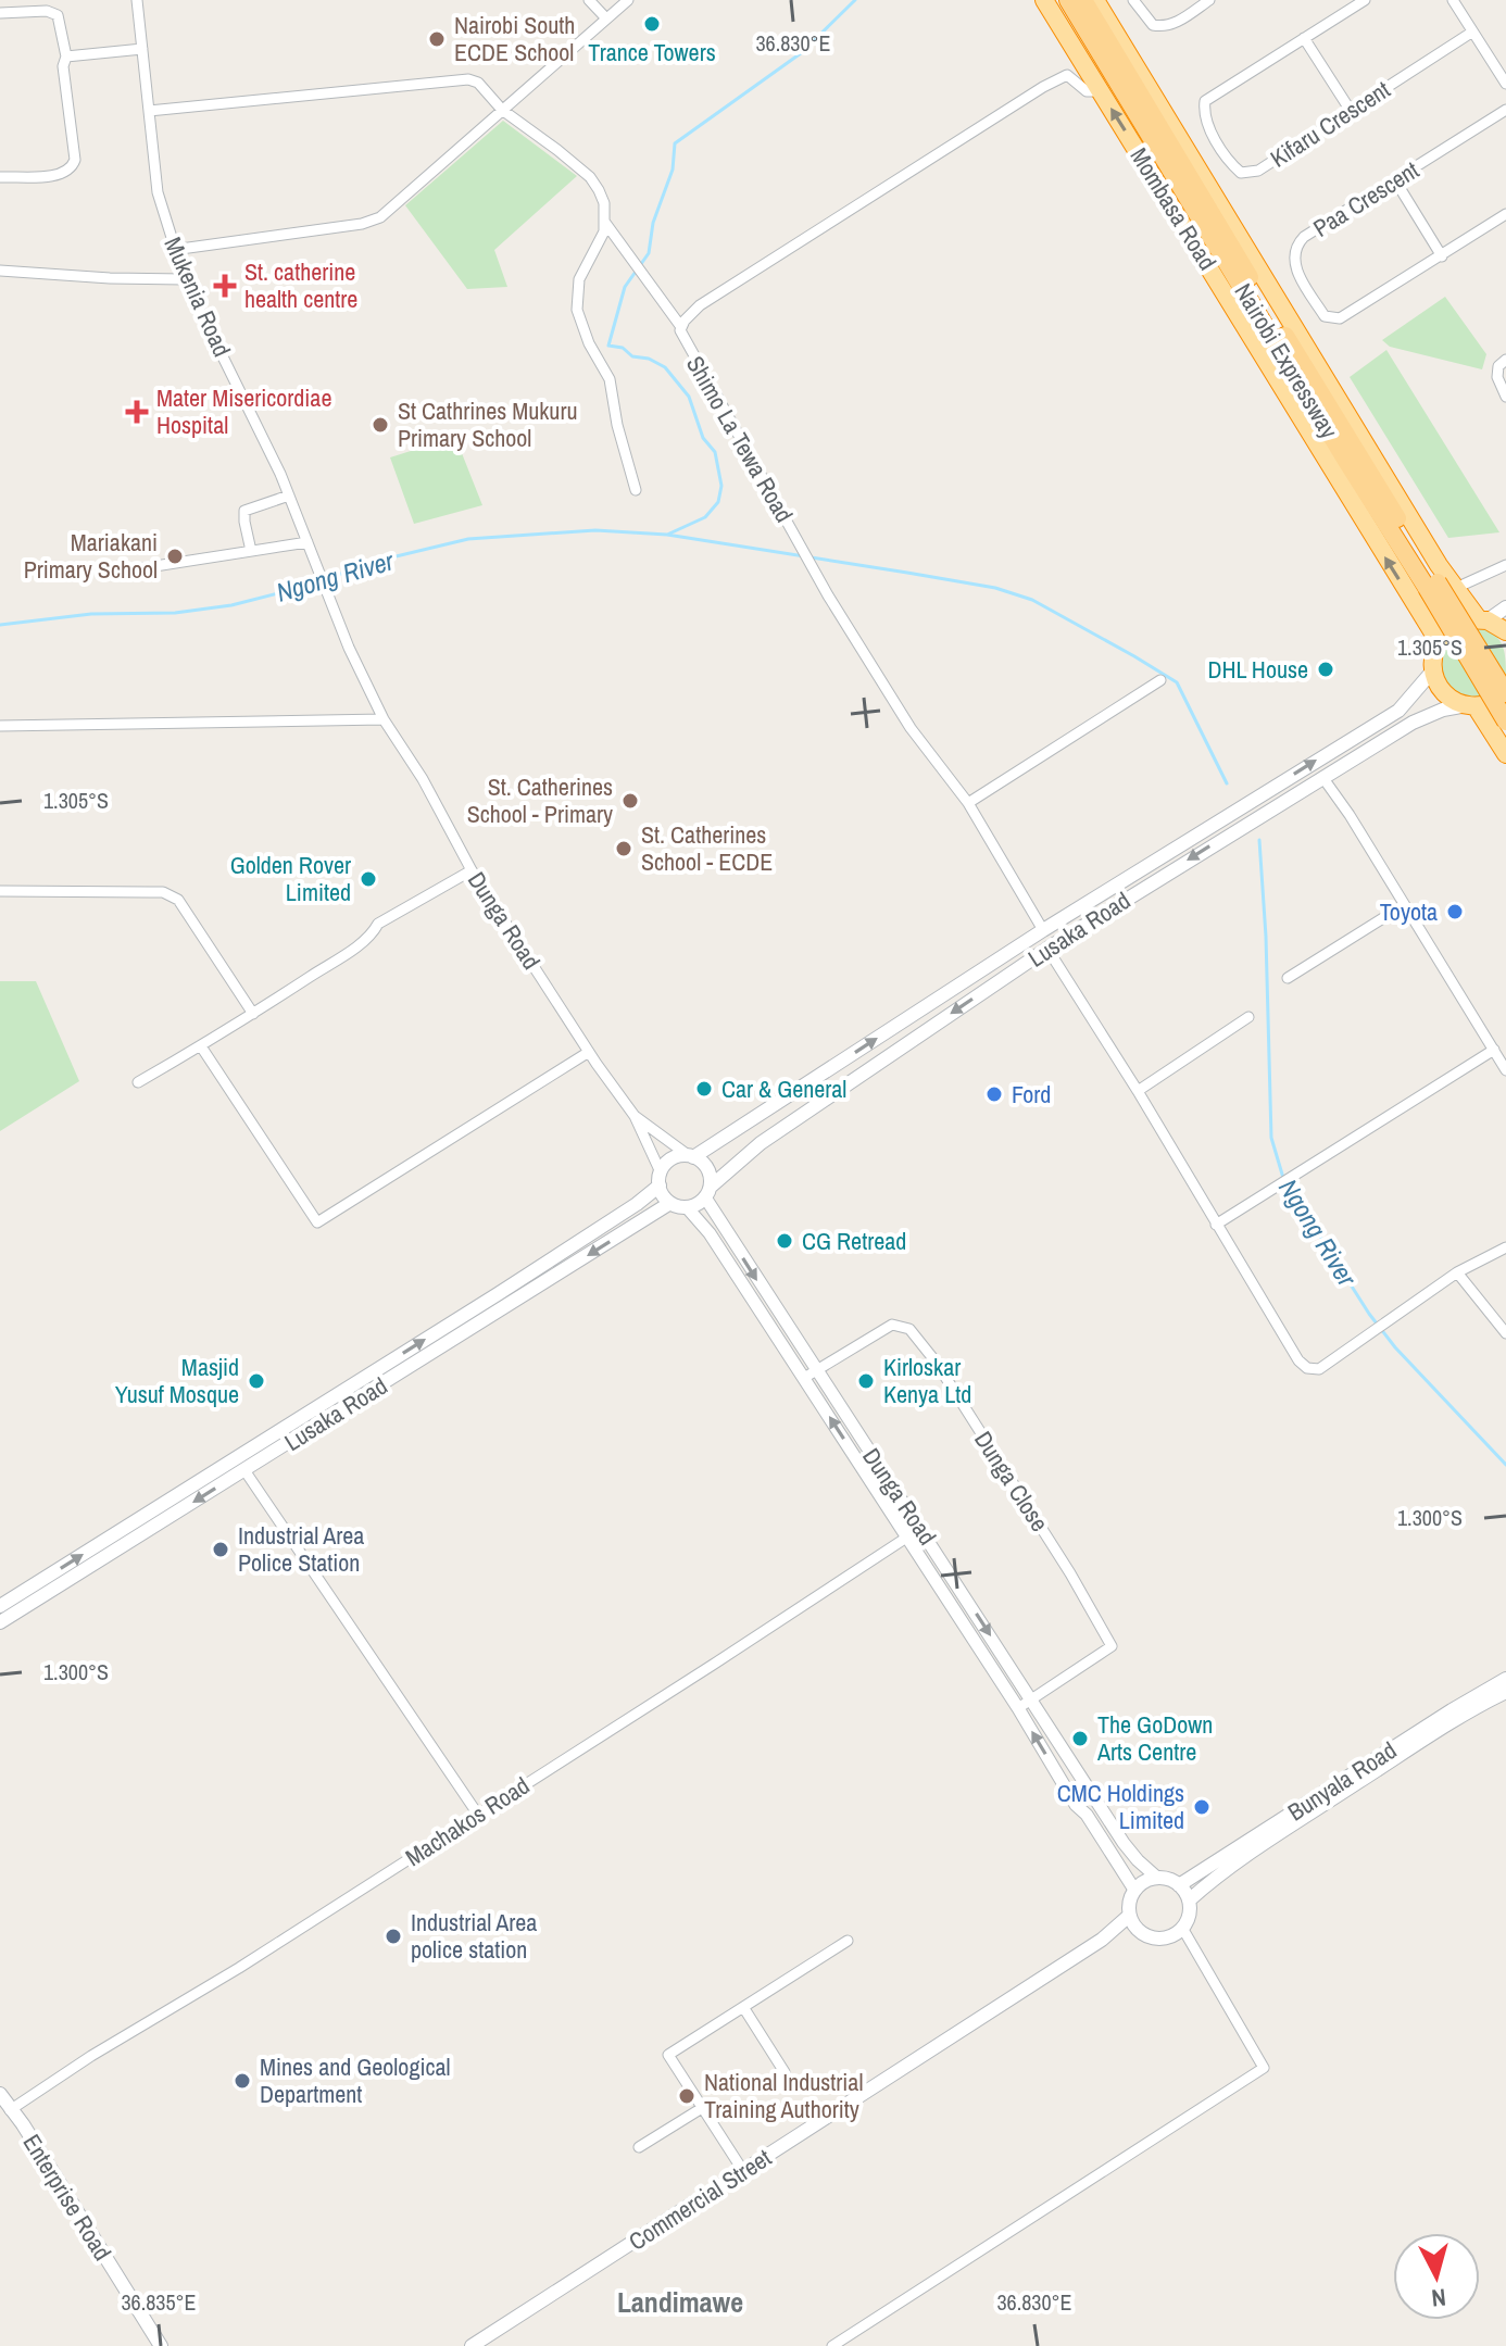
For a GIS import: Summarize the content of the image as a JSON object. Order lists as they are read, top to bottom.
{
  "streets": {
    "highway": ["Mombasa Road", "Nairobi Expressway"],
    "main road": [
      "Lusaka Road",
      "Bunyala Road",
      "Enterprise Road",
      "Commercial Street"
    ],
    "street": [
      "Kifaru Crescent",
      "Paa Crescent",
      "Mukenia Road",
      "Shimo La Tewa Road",
      "Dunga Road",
      "Dunga Close",
      "Machakos Road"
    ]
  },
  "crossings": [
    ["Mombasa Road", "Shimo La Tewa Road"],
    ["Mukenia Road", "Dunga Road"],
    ["Shimo La Tewa Road", "Lusaka Road"],
    ["Dunga Road", "Lusaka Road"],
    ["Dunga Road", "Dunga Close"],
    ["Dunga Road", "Bunyala Road"],
    ["Dunga Road", "Machakos Road"],
    ["Dunga Road", "Commercial Street"],
    ["Bunyala Road", "Commercial Street"],
    ["Machakos Road", "Enterprise Road"]
  ],
  "districts": ["Landimawe"],
  "water": ["Ngong River"],
  "places": {
    "other": [
      "Trance Towers",
      "Nairobi South ECDE School",
      "St Cathrines Mukuru Primary School",
      "Mariakani Primary School",
      "DHL House",
      "St. Catherines School - Primary",
      "St. Catherines School - ECDE",
      "Golden Rover Limited",
      "Toyota",
      "Car & General",
      "Ford",
      "CG Retread",
      "Masjid Yusuf Mosque",
      "Kirloskar Kenya Ltd",
      "Industrial Area Police Station",
      "The GoDown Arts Centre",
      "CMC Holdings Limited",
      "Industrial Area police station",
      "Mines and Geological Department",
      "National Industrial Training Authority"
    ],
    "health": ["St. catherine health centre", "Mater Misericordiae Hospital"]
  },
  "north": "bottom",
  "coordinates": [
    "36.830°E",
    "1.305°S",
    "1.300°S",
    "36.835°E"
  ]
}
